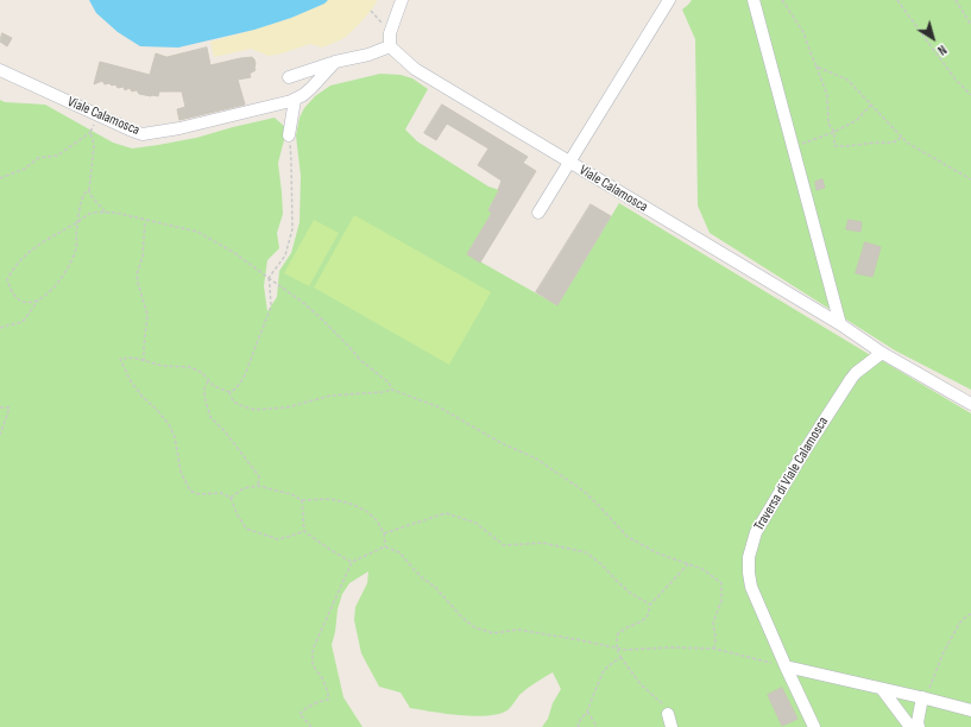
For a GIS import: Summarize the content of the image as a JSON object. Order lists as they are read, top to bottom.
{
  "streets": {
    "street": ["Viale Calamosca", "Traversa di Viale Calamosca"]
  },
  "crossings": [
    ["Viale Calamosca", "Traversa di Viale Calamosca"]
  ],
  "north": "bottom right"
}
